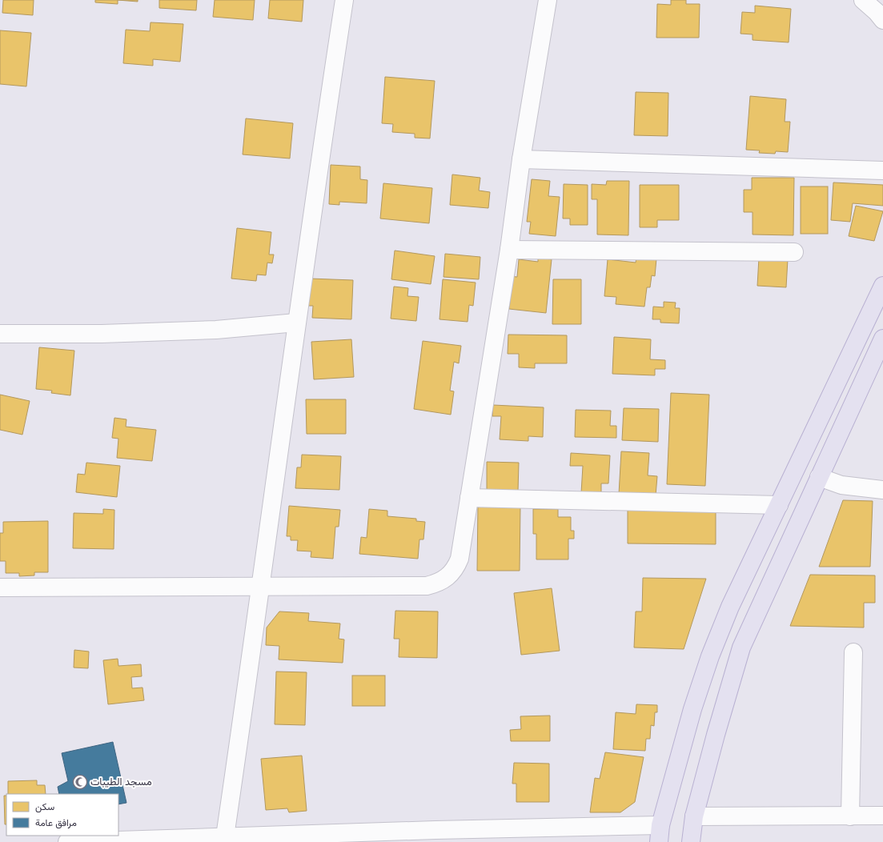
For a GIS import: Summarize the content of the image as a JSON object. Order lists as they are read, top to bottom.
{
  "places": {
    "mosque": ["مسجد الطيبات"]
  },
  "legend": ["سكن", "مرافق عامة"]
}
